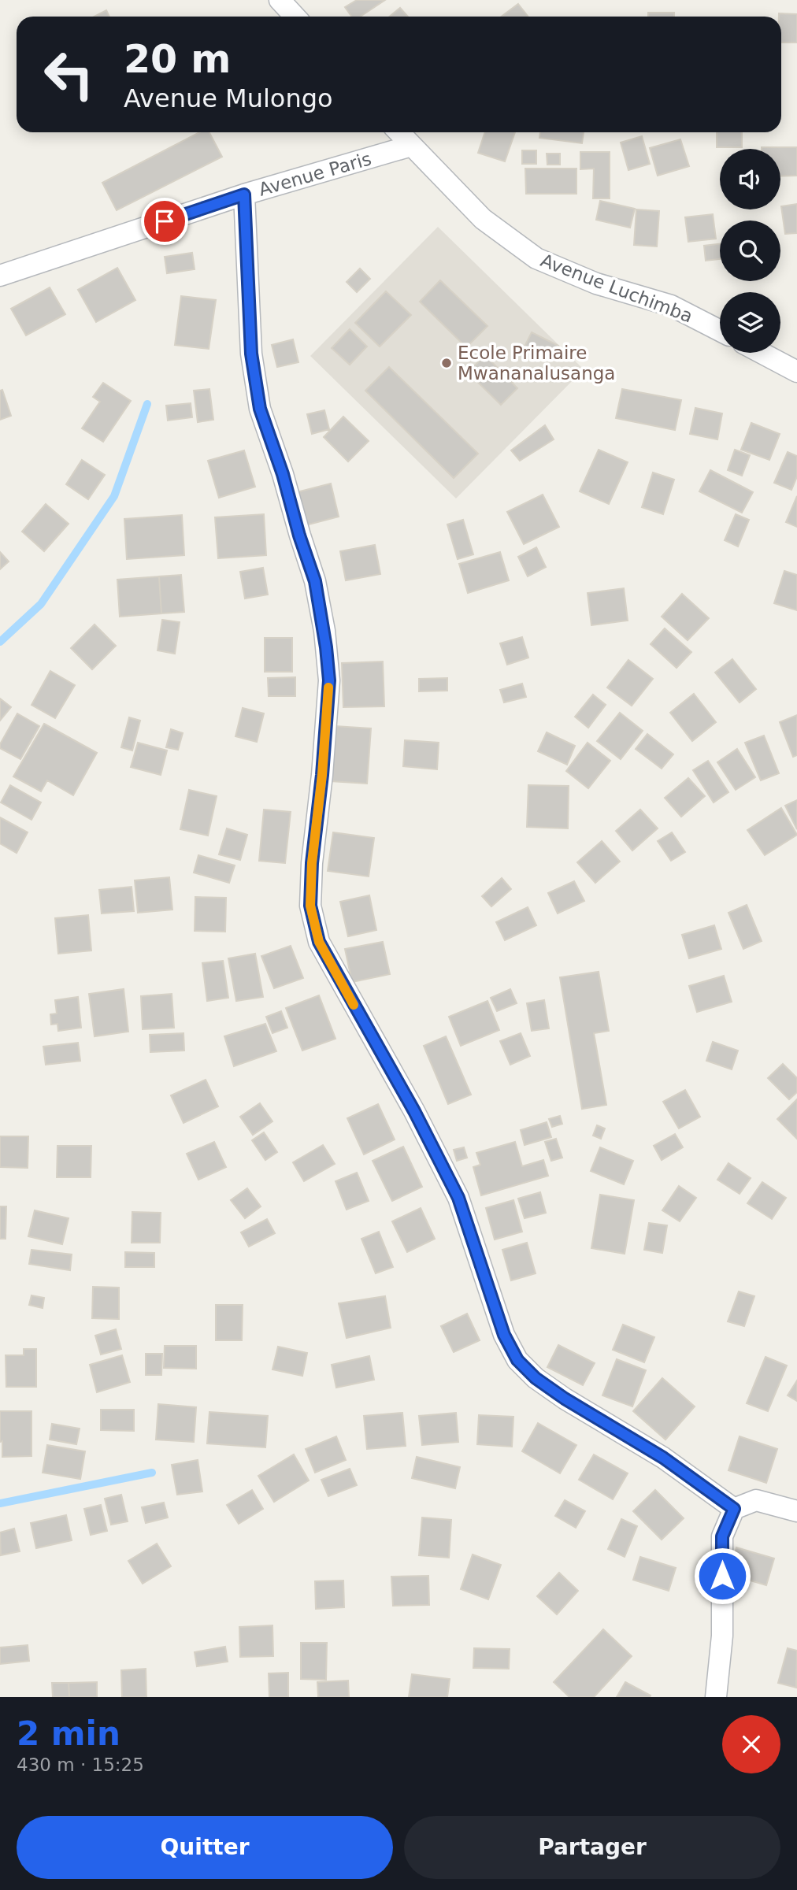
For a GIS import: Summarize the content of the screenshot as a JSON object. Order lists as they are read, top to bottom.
{
  "streets": {
    "street": ["Avenue Paris", "Avenue Luchimba"]
  },
  "crossings": [
    ["Avenue Paris", "Avenue Luchimba"]
  ],
  "places": ["Ecole Primaire Mwananalusanga"],
  "page": {
    "turn": ["20 m", "Avenue Mulongo"],
    "heading": ["2 min", "430 m · 15:25"],
    "buttons": ["Quitter", "Partager"]
  }
}
